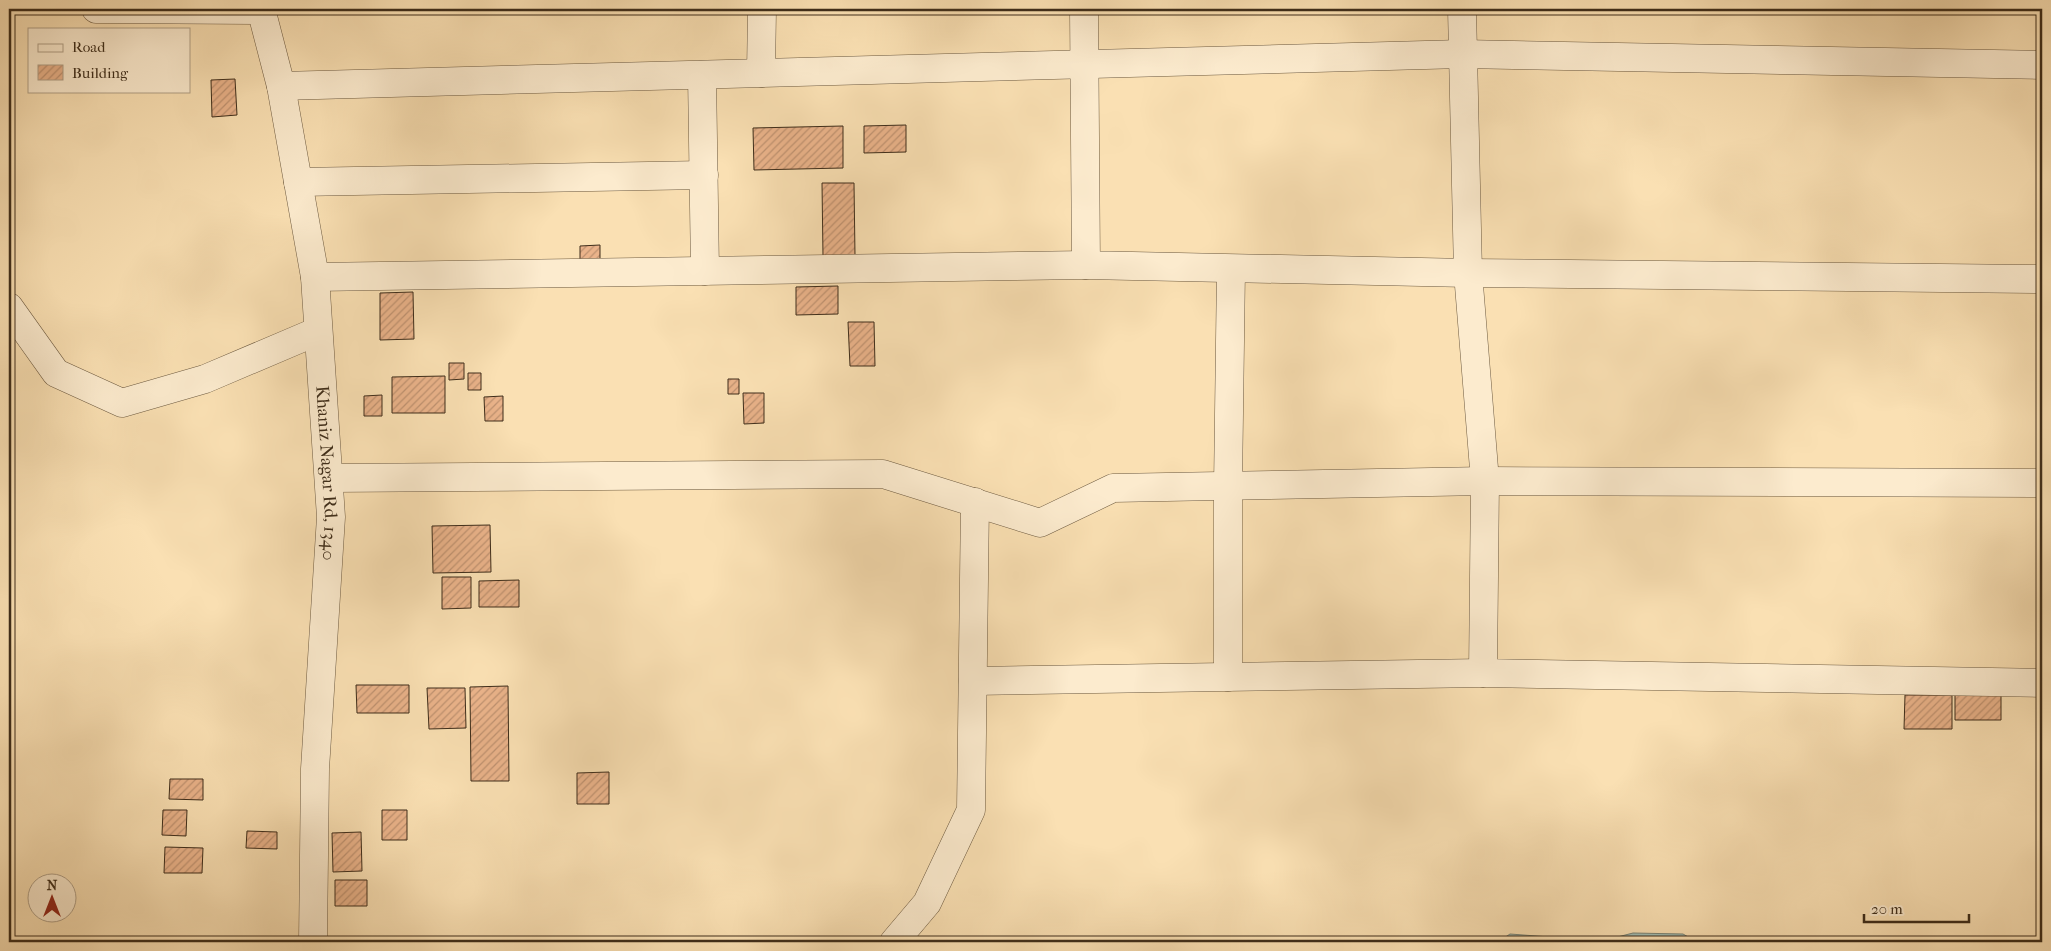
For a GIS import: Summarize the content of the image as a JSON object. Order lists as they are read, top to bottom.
{
  "streets": {
    "street": ["Khaniz Nagar Rd, 1340"]
  },
  "legend": ["Road", "Building"],
  "scale_bar": "20 m",
  "north": "top"
}
